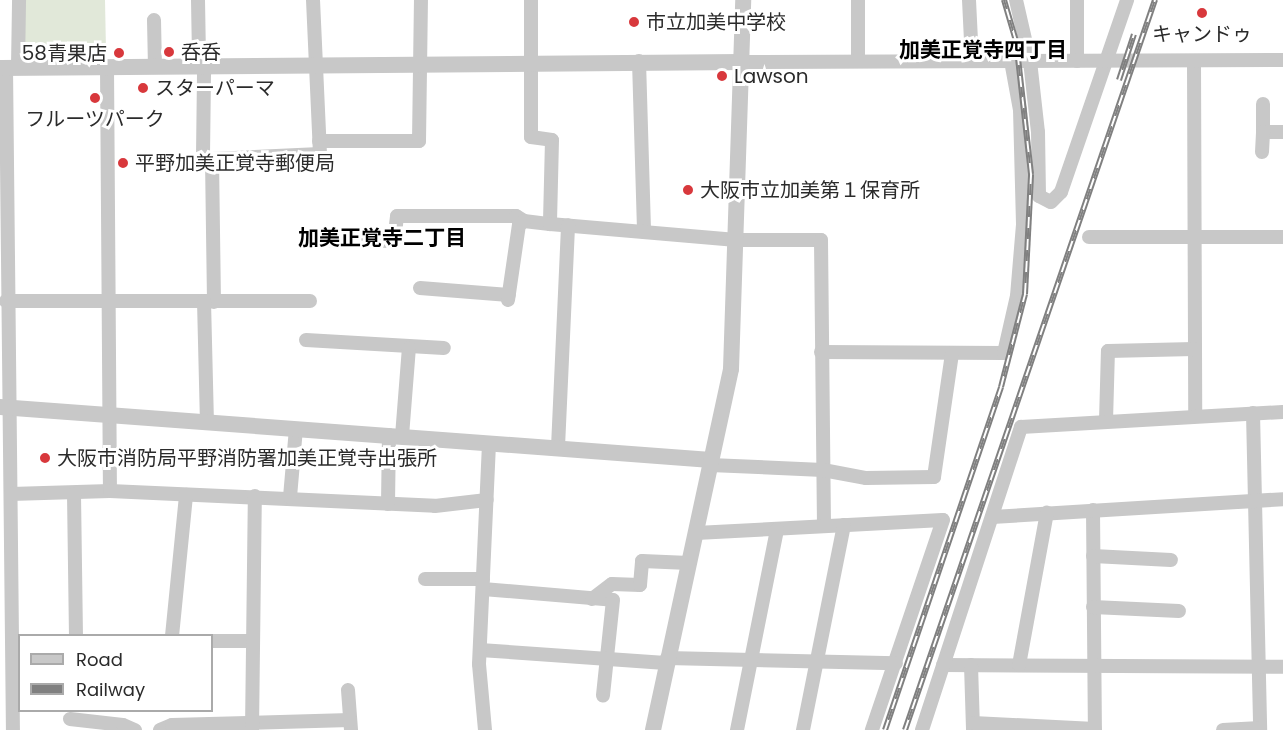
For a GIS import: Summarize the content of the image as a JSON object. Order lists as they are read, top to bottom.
{
  "districts": ["加美正覚寺四丁目", "加美正覚寺二丁目"],
  "places": [
    "キャンドゥ",
    "市立加美中学校",
    "呑呑",
    "58青果店",
    "Lawson",
    "スターパーマ",
    "フルーツパーク",
    "平野加美正覚寺郵便局",
    "大阪市立加美第１保育所",
    "大阪市消防局平野消防署加美正覚寺出張所"
  ],
  "legend": ["Road", "Railway"]
}
